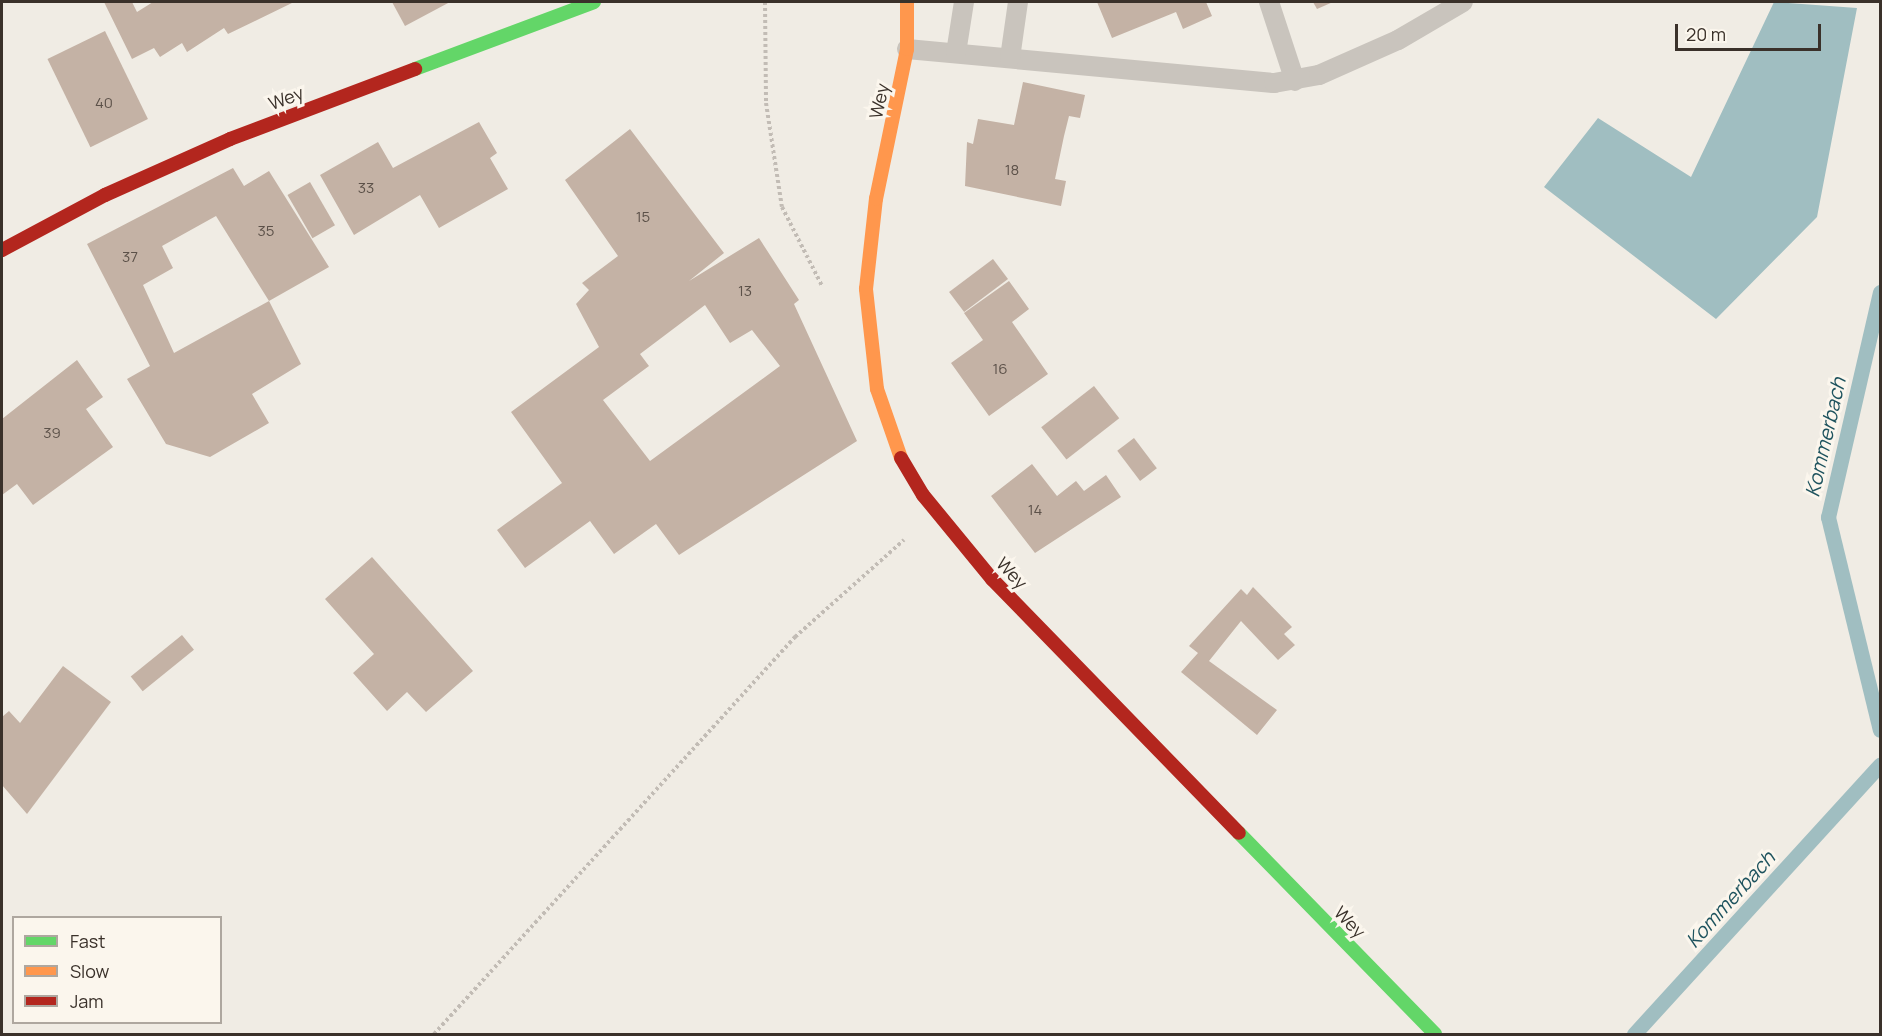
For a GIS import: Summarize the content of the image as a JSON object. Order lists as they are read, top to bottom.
{
  "streets": {
    "main road": ["Wey"]
  },
  "water": ["Kommerbach"],
  "house_numbers": [
    "40",
    "18",
    "33",
    "15",
    "35",
    "37",
    "13",
    "16",
    "39",
    "14"
  ],
  "legend": ["Fast", "Slow", "Jam"],
  "scale_bar": "20 m"
}
